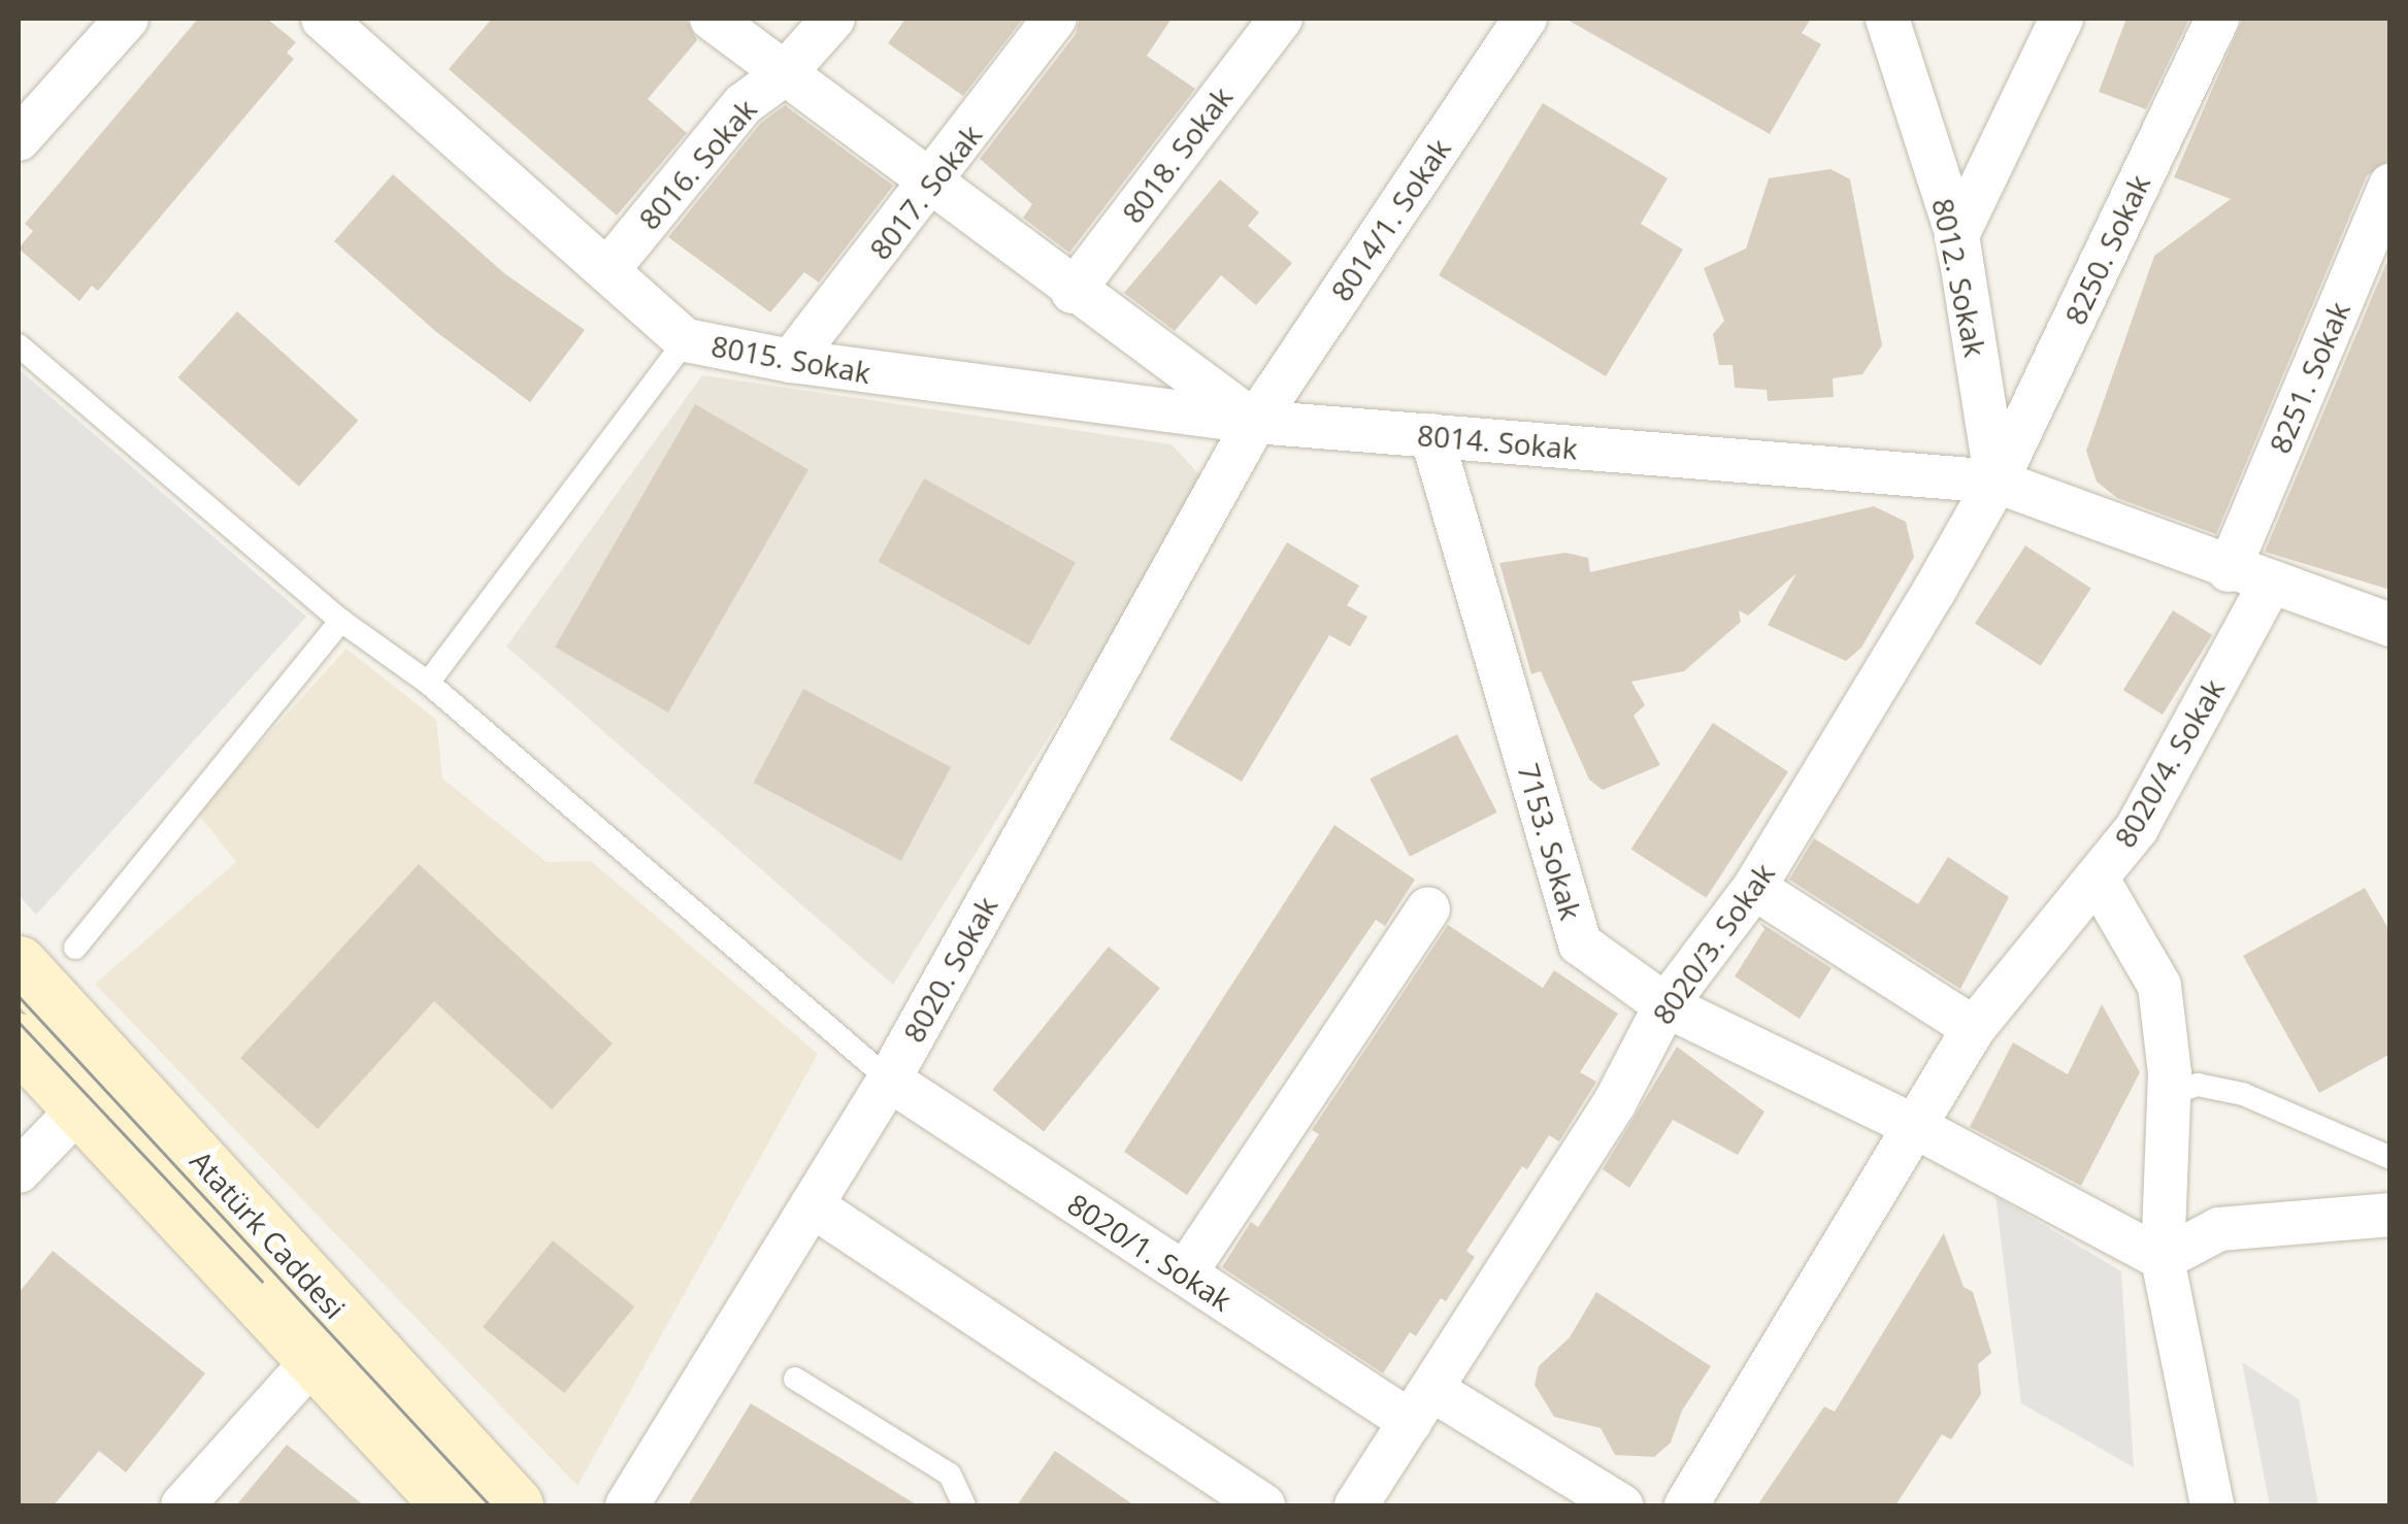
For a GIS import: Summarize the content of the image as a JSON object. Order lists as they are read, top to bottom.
{
  "streets": {
    "street": [
      "8018. Sokak",
      "8016. Sokak",
      "8017. Sokak",
      "8014/1. Sokak",
      "8250. Sokak",
      "8012. Sokak",
      "8015. Sokak",
      "8251. Sokak",
      "8014. Sokak",
      "8020/4. Sokak",
      "7153. Sokak",
      "8020/3. Sokak",
      "8020. Sokak",
      "Atatürk Caddesi",
      "8020/1. Sokak"
    ]
  },
  "crossings": [
    ["8016. Sokak", "8015. Sokak"],
    ["8017. Sokak", "8015. Sokak"],
    ["8014/1. Sokak", "8015. Sokak"],
    ["8014/1. Sokak", "8014. Sokak"],
    ["8014/1. Sokak", "8020. Sokak"],
    ["8250. Sokak", "8012. Sokak"],
    ["8250. Sokak", "8014. Sokak"],
    ["8250. Sokak", "8020/3. Sokak"],
    ["8012. Sokak", "8014. Sokak"],
    ["8012. Sokak", "8020/3. Sokak"],
    ["8015. Sokak", "8014. Sokak"],
    ["8015. Sokak", "8020. Sokak"],
    ["8251. Sokak", "8014. Sokak"],
    ["8014. Sokak", "8020/4. Sokak"],
    ["8014. Sokak", "7153. Sokak"],
    ["8014. Sokak", "8020/3. Sokak"],
    ["8014. Sokak", "8020. Sokak"],
    ["8020/4. Sokak", "7153. Sokak"],
    ["7153. Sokak", "8020/3. Sokak"],
    ["8020/3. Sokak", "8020/1. Sokak"],
    ["8020. Sokak", "8020/1. Sokak"]
  ]
}
